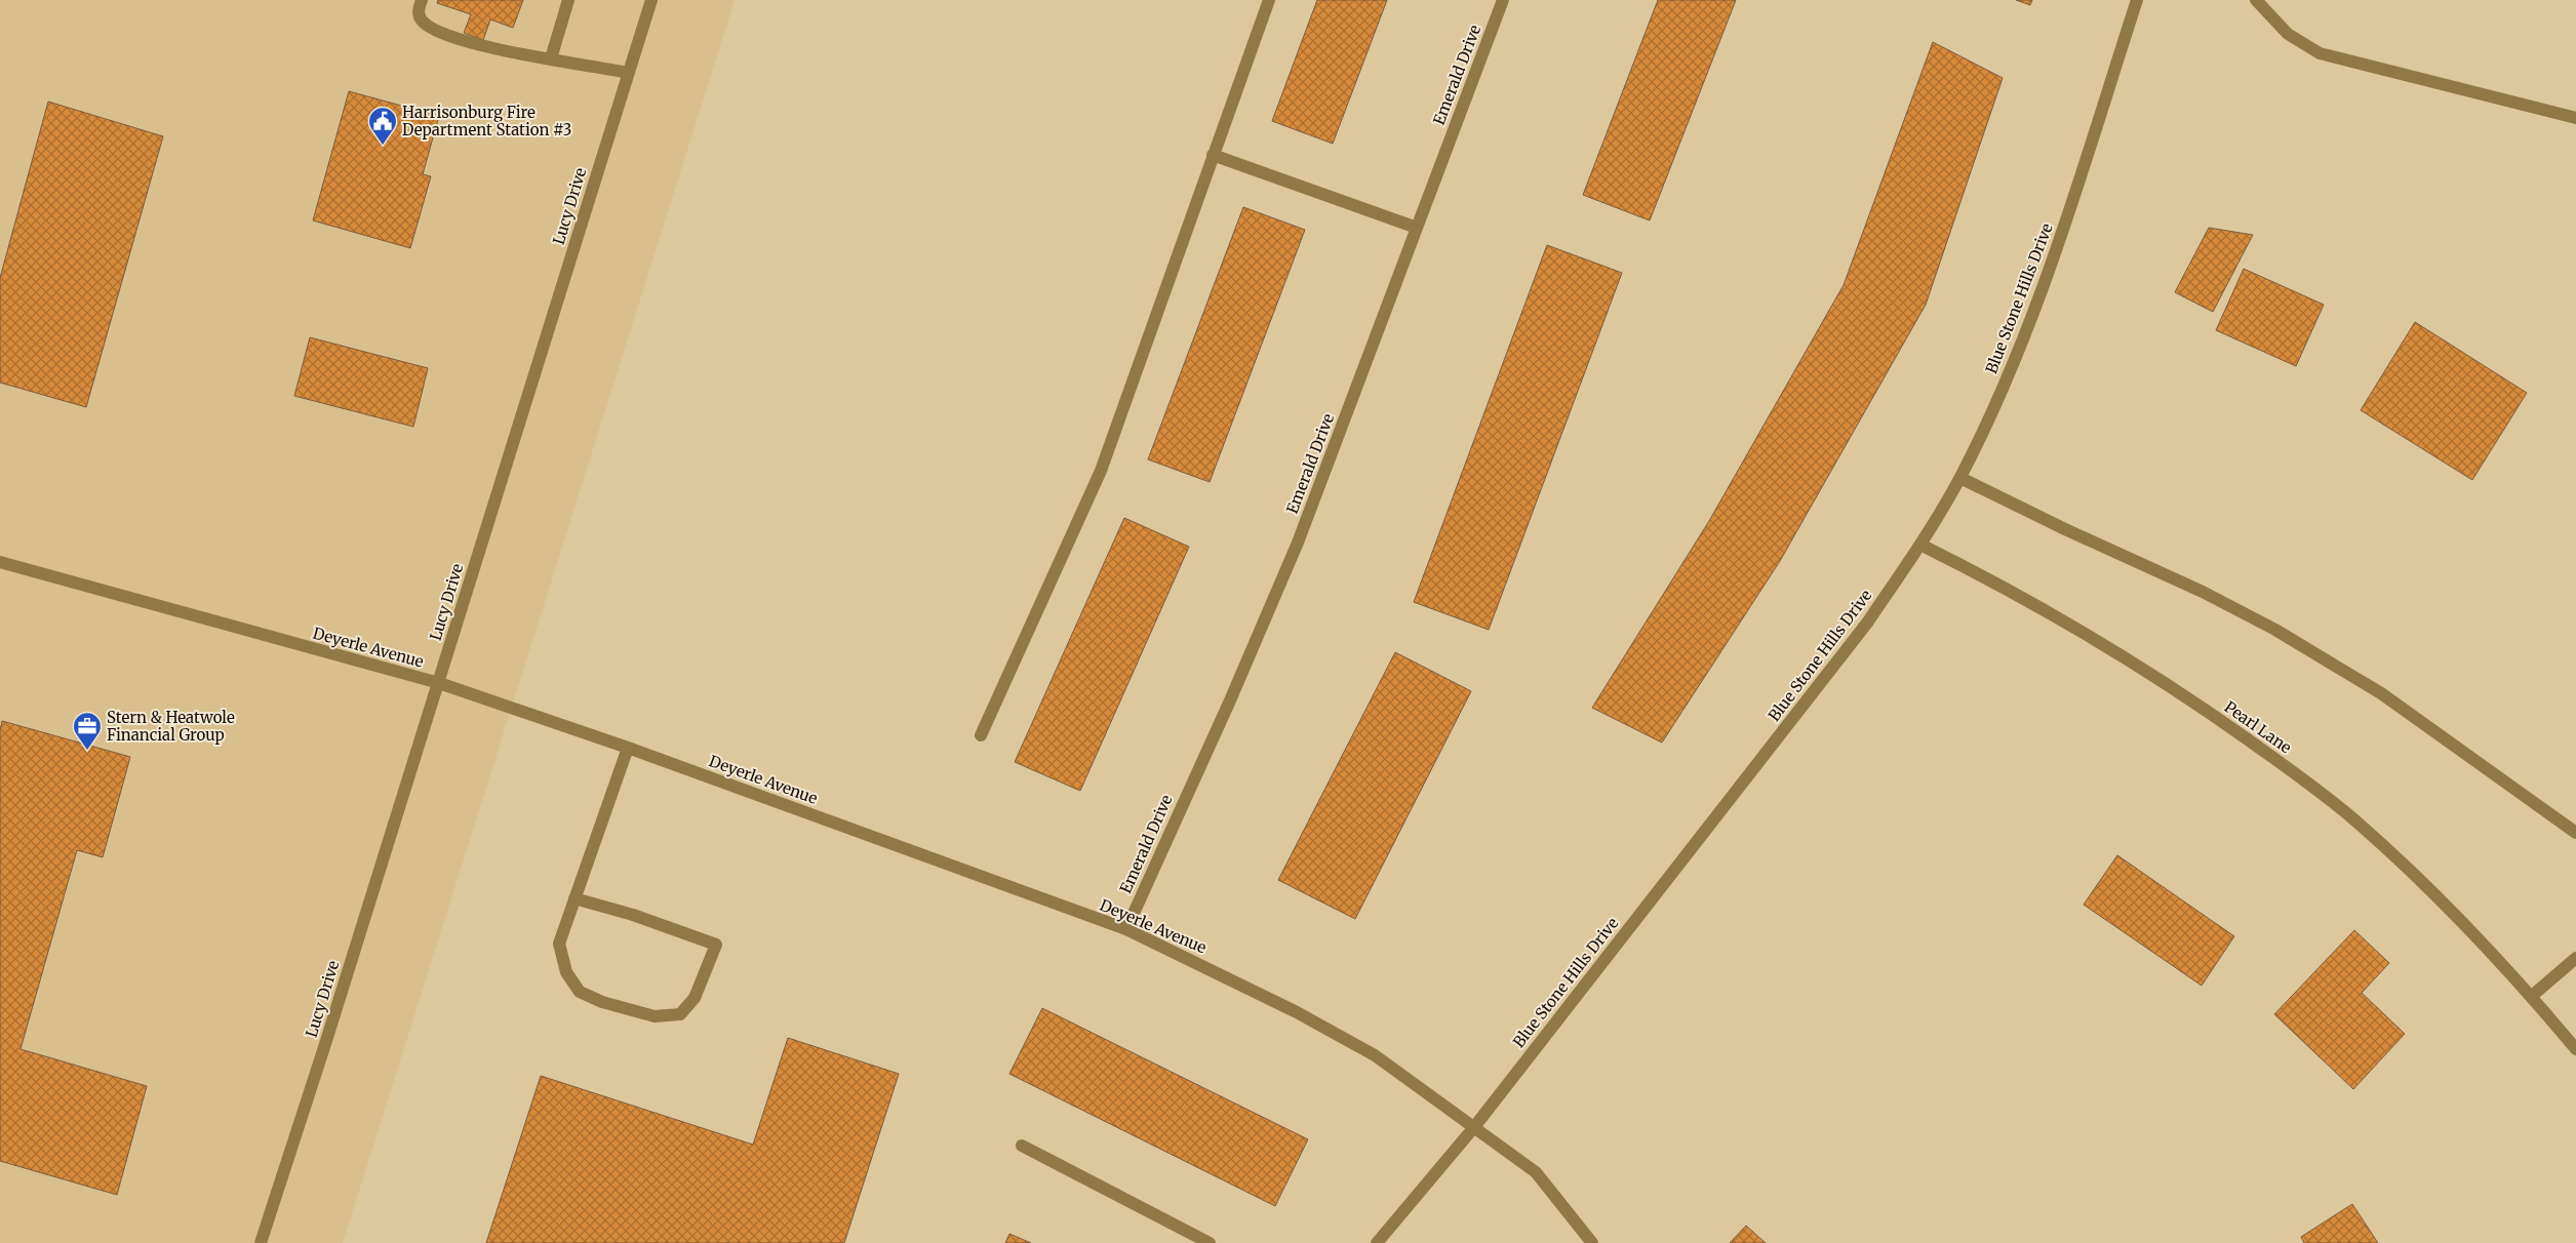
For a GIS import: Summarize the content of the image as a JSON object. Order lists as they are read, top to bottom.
{
  "streets": {
    "street": [
      "Emerald Drive",
      "Lucy Drive",
      "Blue Stone Hills Drive",
      "Deyerle Avenue",
      "Pearl Lane"
    ]
  },
  "crossings": [
    ["Emerald Drive", "Deyerle Avenue"],
    ["Lucy Drive", "Deyerle Avenue"],
    ["Blue Stone Hills Drive", "Deyerle Avenue"],
    ["Blue Stone Hills Drive", "Pearl Lane"]
  ],
  "places": {
    "public building": ["Harrisonburg Fire Department Station #3"],
    "office": ["Stern & Heatwole Financial Group"]
  }
}
